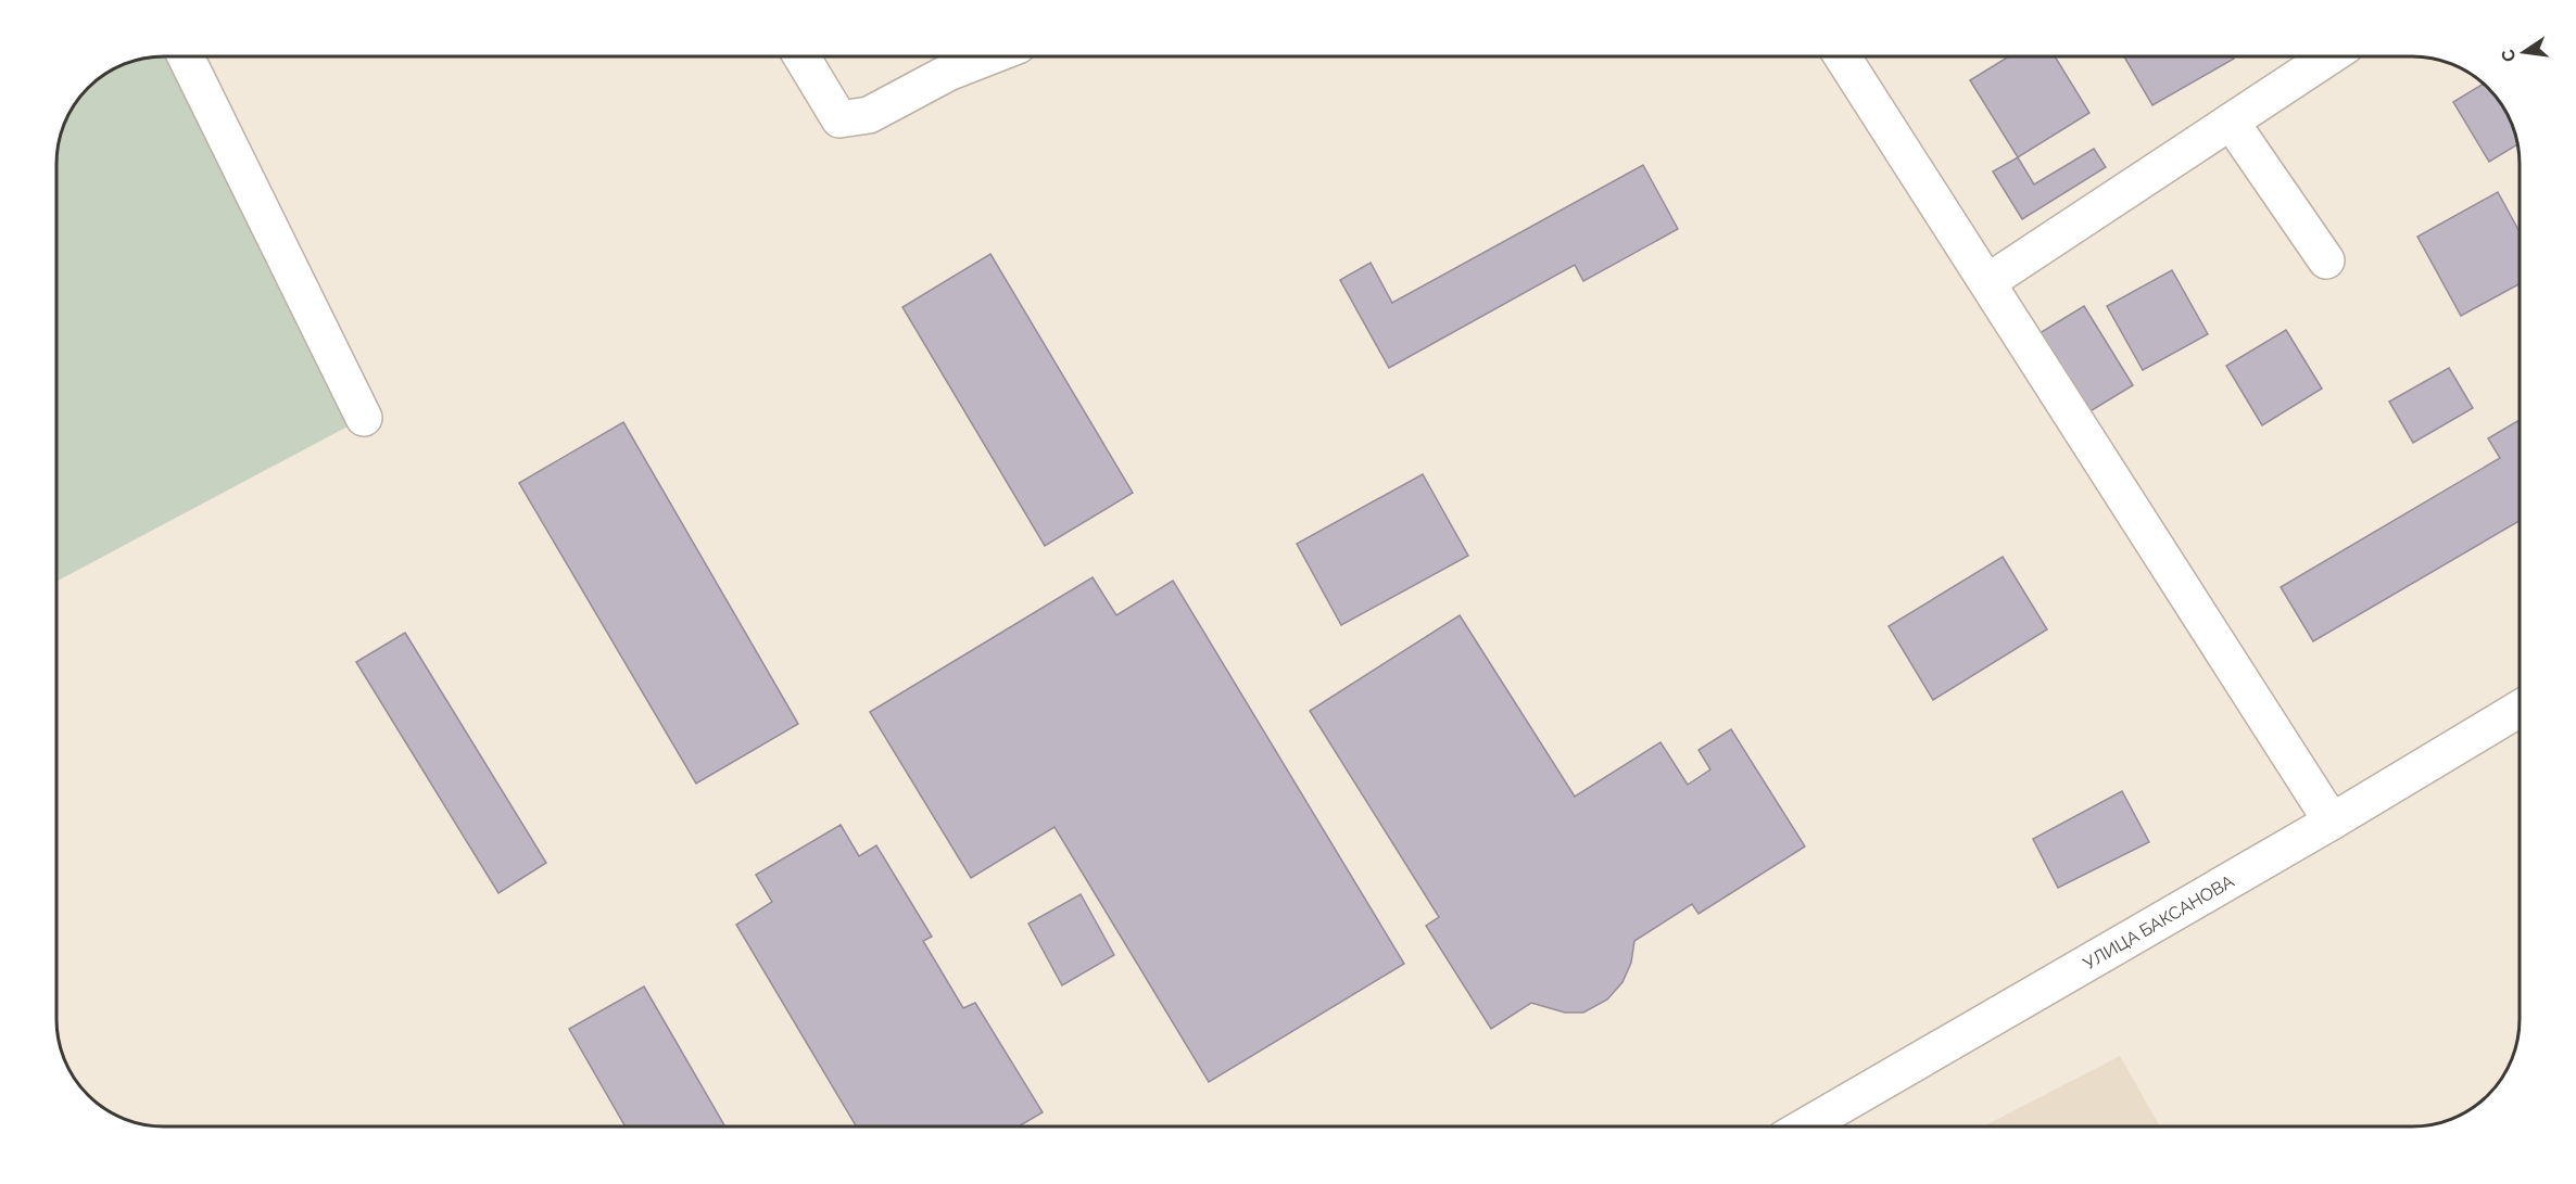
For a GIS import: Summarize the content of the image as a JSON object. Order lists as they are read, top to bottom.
{
  "streets": {
    "main road": ["УЛИЦА БАКСАНОВА"]
  },
  "north": "left"
}
